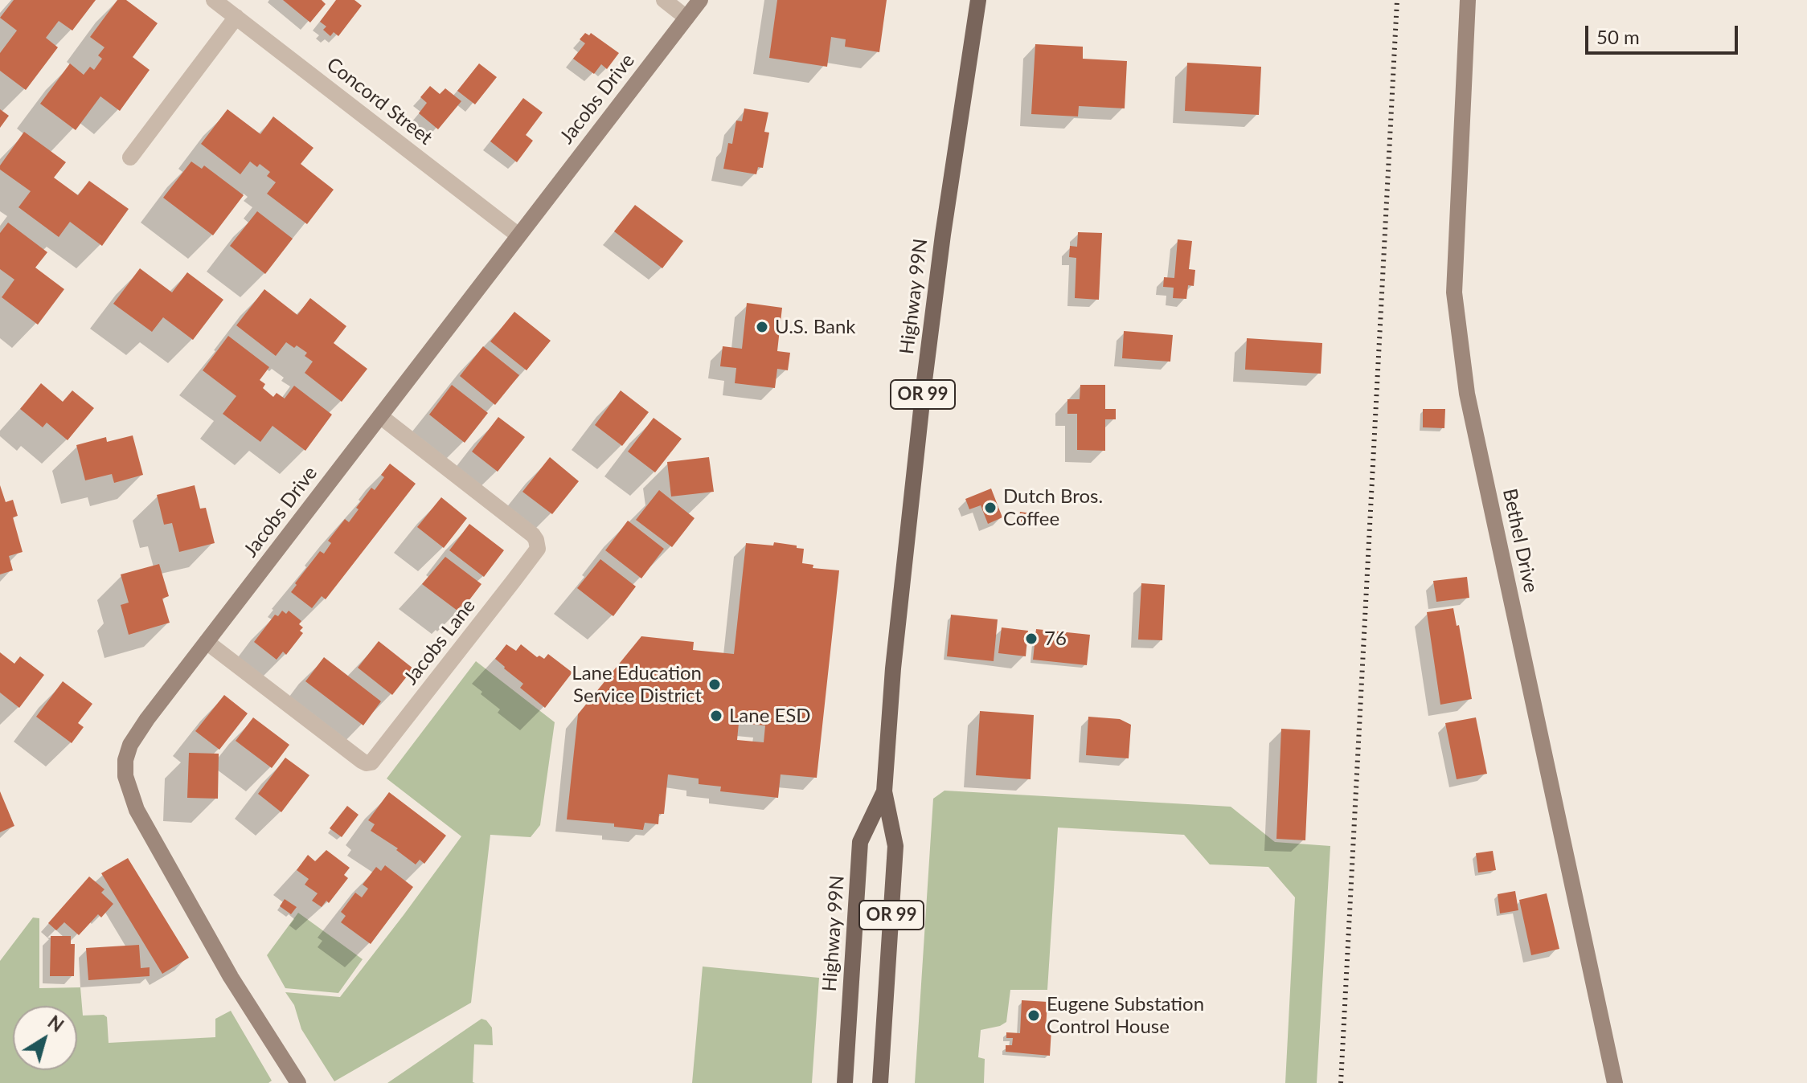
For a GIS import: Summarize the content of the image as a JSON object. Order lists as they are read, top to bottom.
{
  "streets": {
    "main road": ["Highway 99N", "OR 99"],
    "street": [
      "Jacobs Drive",
      "Concord Street",
      "Bethel Drive",
      "Jacobs Lane"
    ]
  },
  "crossings": [
    ["Jacobs Drive", "Concord Street"],
    ["Jacobs Drive", "Jacobs Lane"]
  ],
  "places": [
    "U.S. Bank",
    "Dutch Bros. Coffee",
    "76",
    "Lane Education Service District",
    "Lane ESD",
    "Eugene Substation Control House"
  ],
  "scale_bar": "50 m",
  "north": "top right"
}
